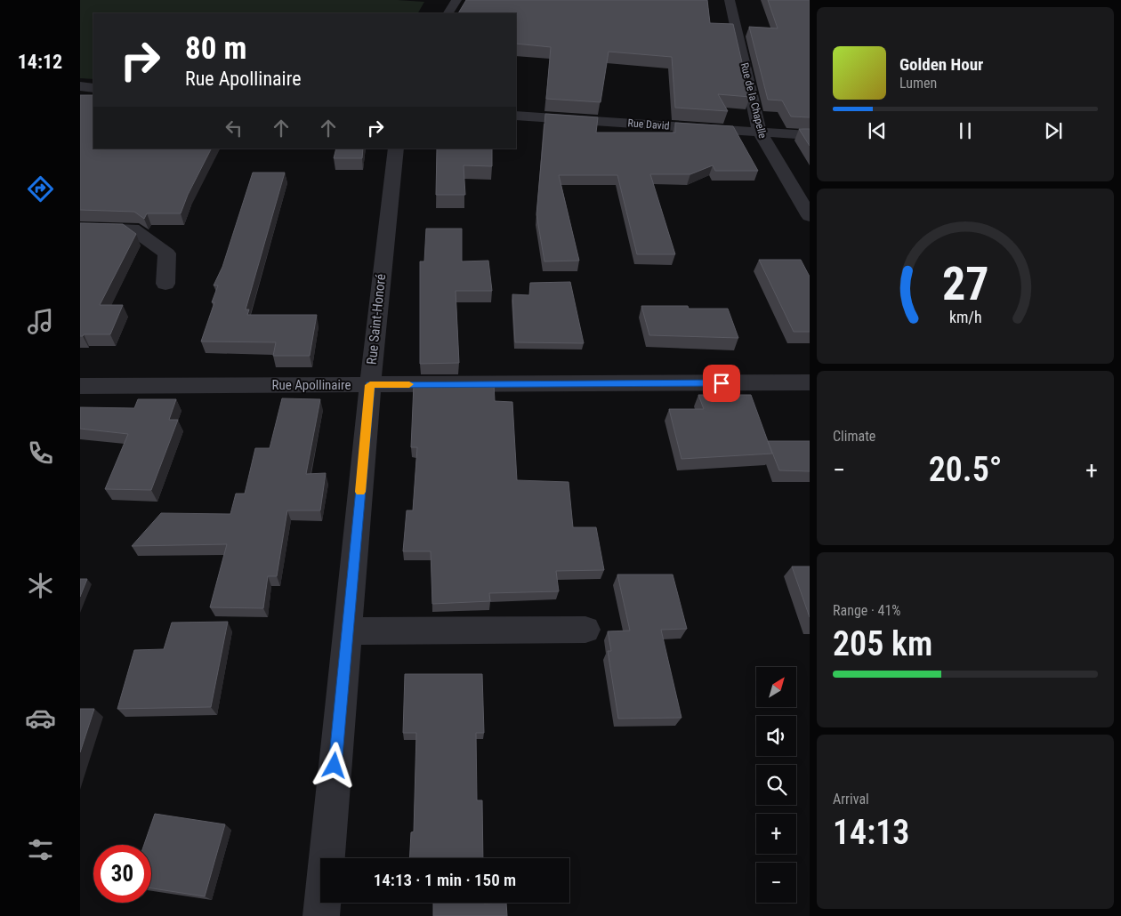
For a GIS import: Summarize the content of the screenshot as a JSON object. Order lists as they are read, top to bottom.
{
  "streets": {
    "street": [
      "Rue de la Chapelle",
      "Rue David",
      "Rue Saint-Honoré",
      "Rue Apollinaire"
    ]
  },
  "crossings": [
    ["Rue de la Chapelle", "Rue David"],
    ["Rue Saint-Honoré", "Rue Apollinaire"]
  ],
  "north": "top right",
  "page": {
    "tabs": "14:12",
    "turn": ["80 m", "Rue Apollinaire"],
    "song": ["Golden Hour", "Lumen"],
    "tile": [
      "Climate",
      ["Range · 41%", "205 km"],
      ["Arrival", "14:13"]
    ],
    "heat": ["−", "20.5°", "+"],
    "map_buttons": ["+", "−"],
    "limit": "30",
    "trip": "14:13 · 1 min · 150 m",
    "gauge": ["27", "km/h"]
  }
}
